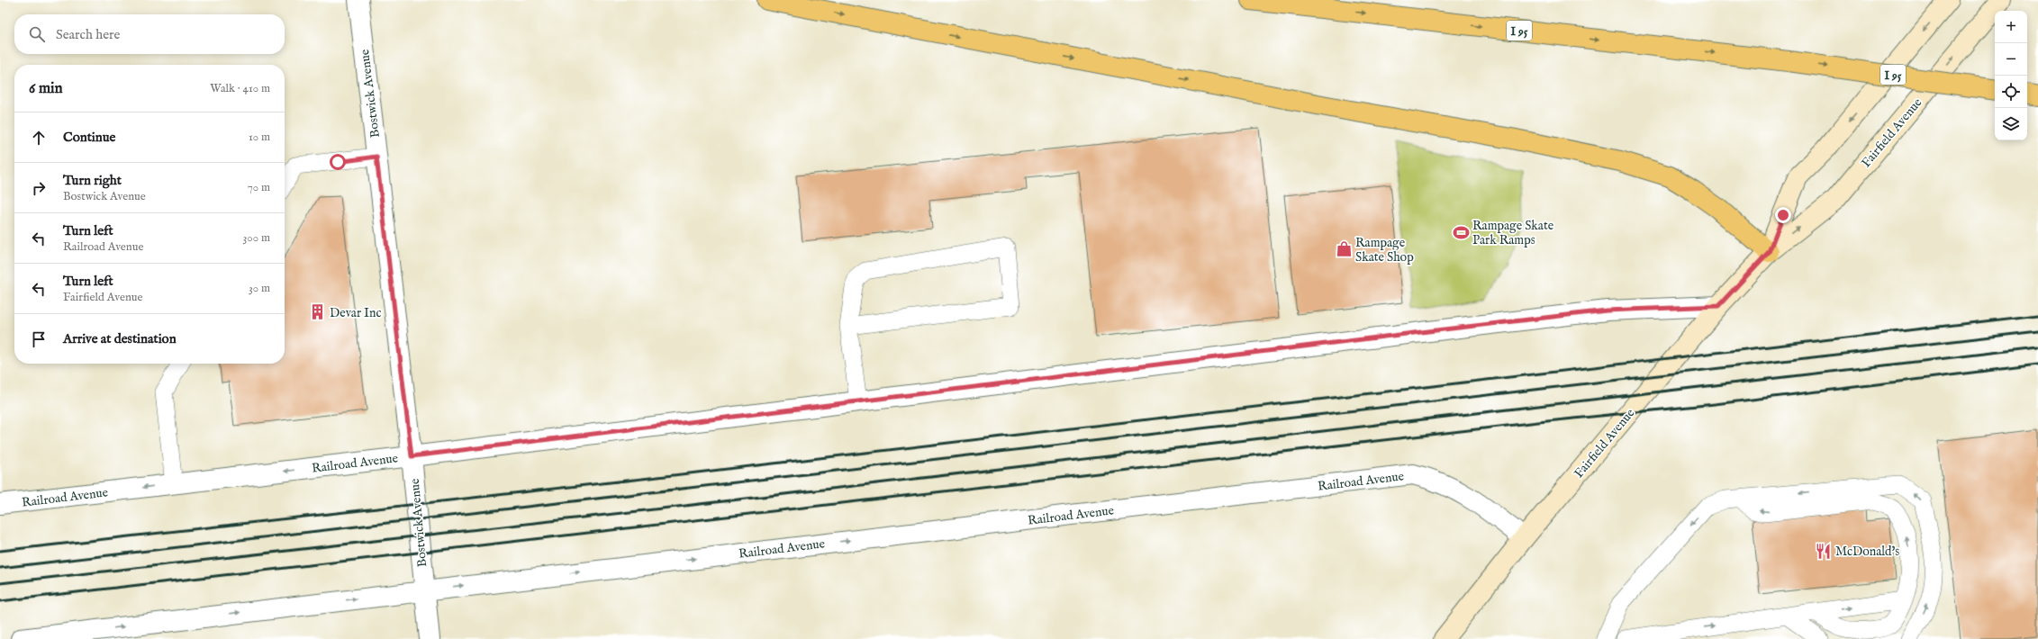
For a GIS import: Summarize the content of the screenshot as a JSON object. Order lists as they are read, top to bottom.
{
  "streets": {
    "highway": ["I 95"],
    "main road": ["Fairfield Avenue"],
    "street": ["Bostwick Avenue", "Railroad Avenue"]
  },
  "crossings": [
    ["Bostwick Avenue", "Railroad Avenue"],
    ["Fairfield Avenue", "Railroad Avenue"]
  ],
  "places": {
    "sports": ["Rampage Skate Park Ramps"],
    "shop": ["Rampage Skate Shop"],
    "building": ["Devar Inc"],
    "restaurant": ["McDonald's"]
  },
  "page": {
    "map_buttons": ["+", "−"],
    "search": "Search here",
    "heading": ["6 min", "Walk · 410 m"],
    "list": [
      ["Continue", "10 m"],
      ["Turn right", "Bostwick Avenue", "70 m"],
      ["Turn left", "Railroad Avenue", "300 m"],
      ["Turn left", "Fairfield Avenue", "30 m"],
      "Arrive at destination"
    ]
  }
}
